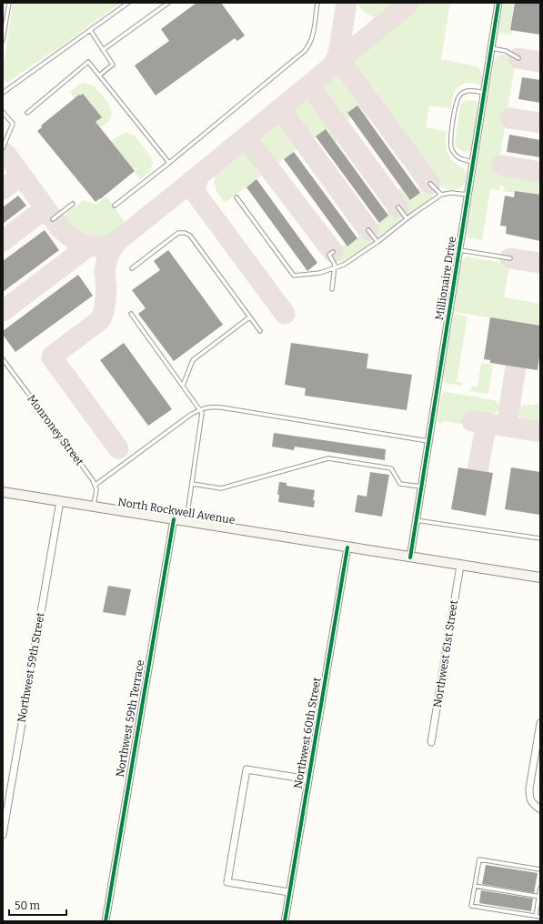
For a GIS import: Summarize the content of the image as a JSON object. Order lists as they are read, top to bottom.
{
  "streets": {
    "main road": ["North Rockwell Avenue"],
    "street": [
      "Millionaire Drive",
      "Northwest 61st Street",
      "Northwest 59th Street",
      "Northwest 59th Terrace",
      "Northwest 60th Street"
    ],
    "lane": ["Monroney Street"]
  },
  "crossings": [
    ["Millionaire Drive", "North Rockwell Avenue"],
    ["North Rockwell Avenue", "Northwest 61st Street"],
    ["North Rockwell Avenue", "Northwest 59th Street"],
    ["North Rockwell Avenue", "Northwest 59th Terrace"],
    ["North Rockwell Avenue", "Northwest 60th Street"]
  ],
  "scale_bar": "50 m"
}
